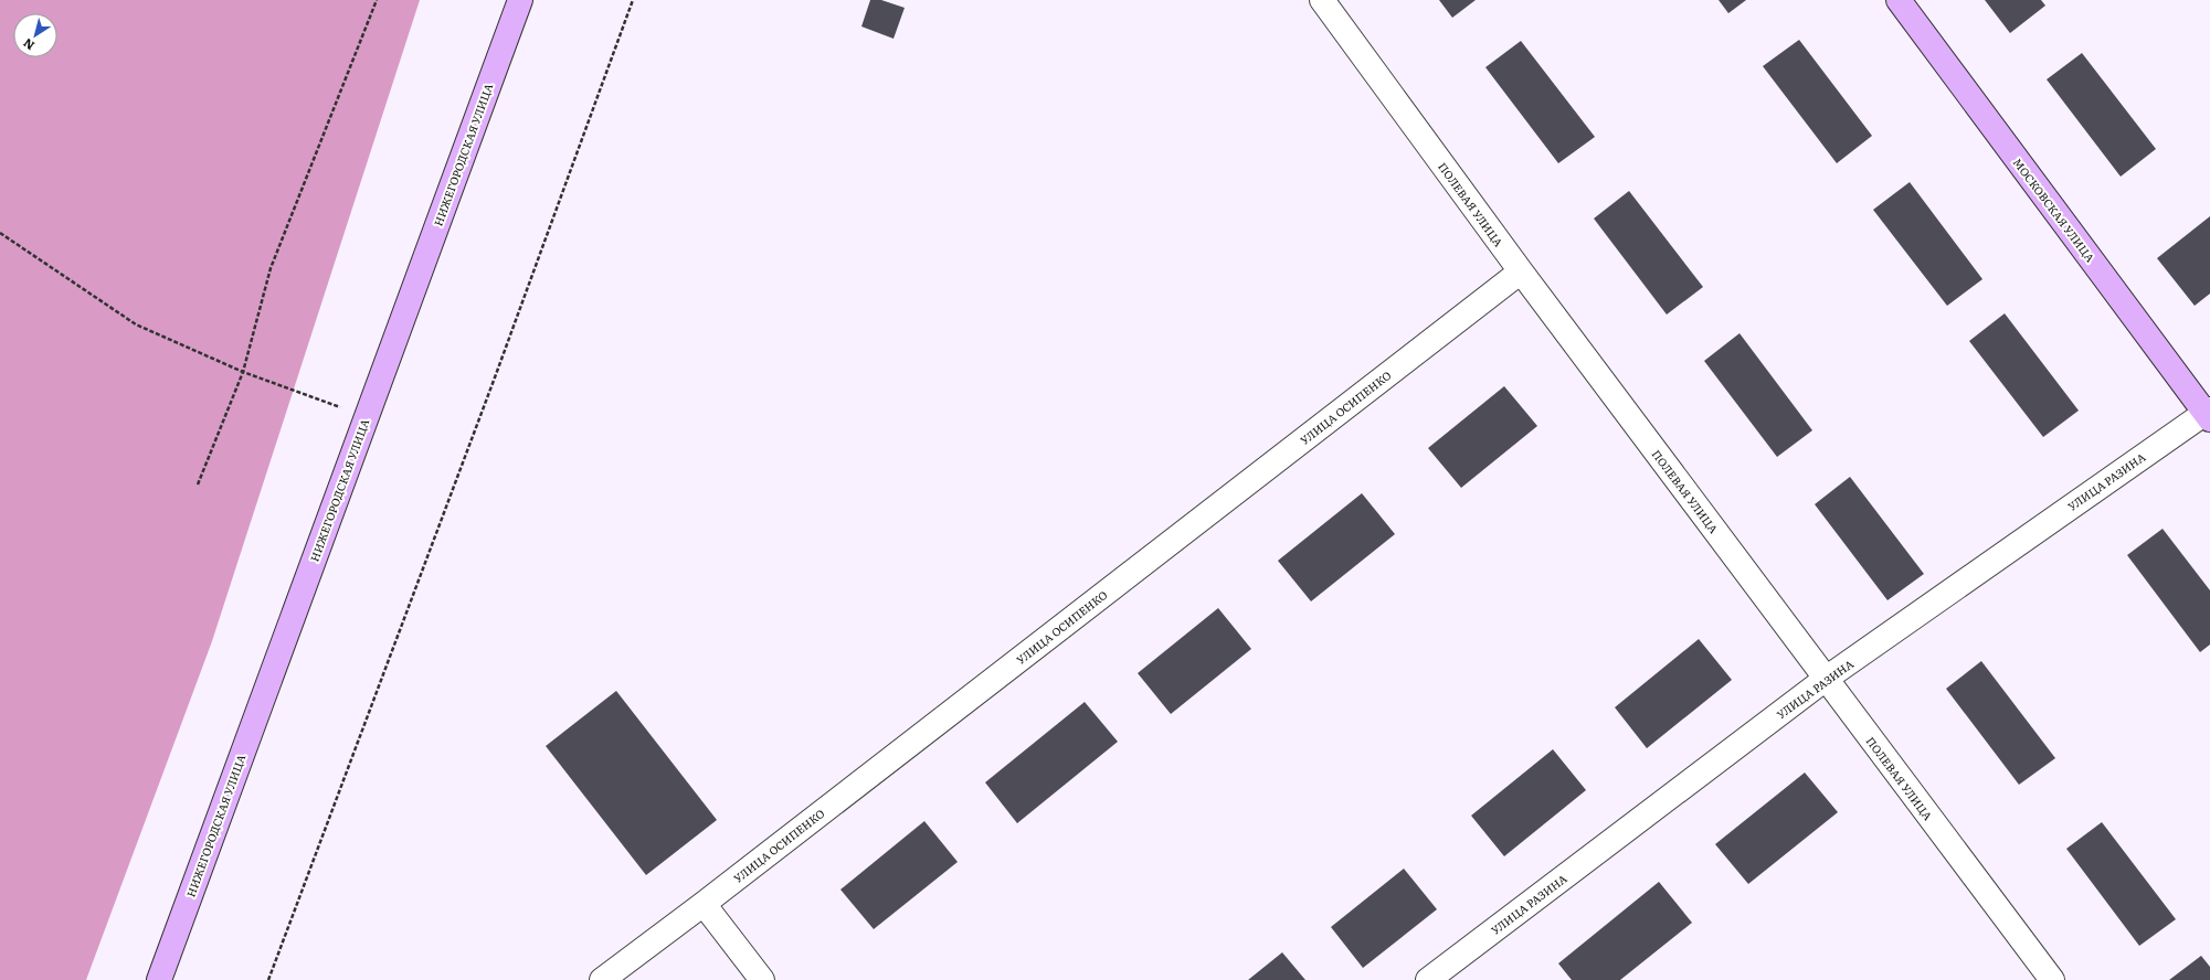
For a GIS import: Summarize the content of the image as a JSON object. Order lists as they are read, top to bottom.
{
  "streets": {
    "street": [
      "НИЖЕГОРОДСКАЯ УЛИЦА",
      "ПОЛЕВАЯ УЛИЦА",
      "МОСКОВСКАЯ УЛИЦА",
      "УЛИЦА ОСИПЕНКО",
      "УЛИЦА РАЗИНА"
    ]
  },
  "crossings": [
    ["ПОЛЕВАЯ УЛИЦА", "УЛИЦА ОСИПЕНКО"],
    ["ПОЛЕВАЯ УЛИЦА", "УЛИЦА РАЗИНА"],
    ["МОСКОВСКАЯ УЛИЦА", "УЛИЦА РАЗИНА"]
  ],
  "north": "bottom left"
}
